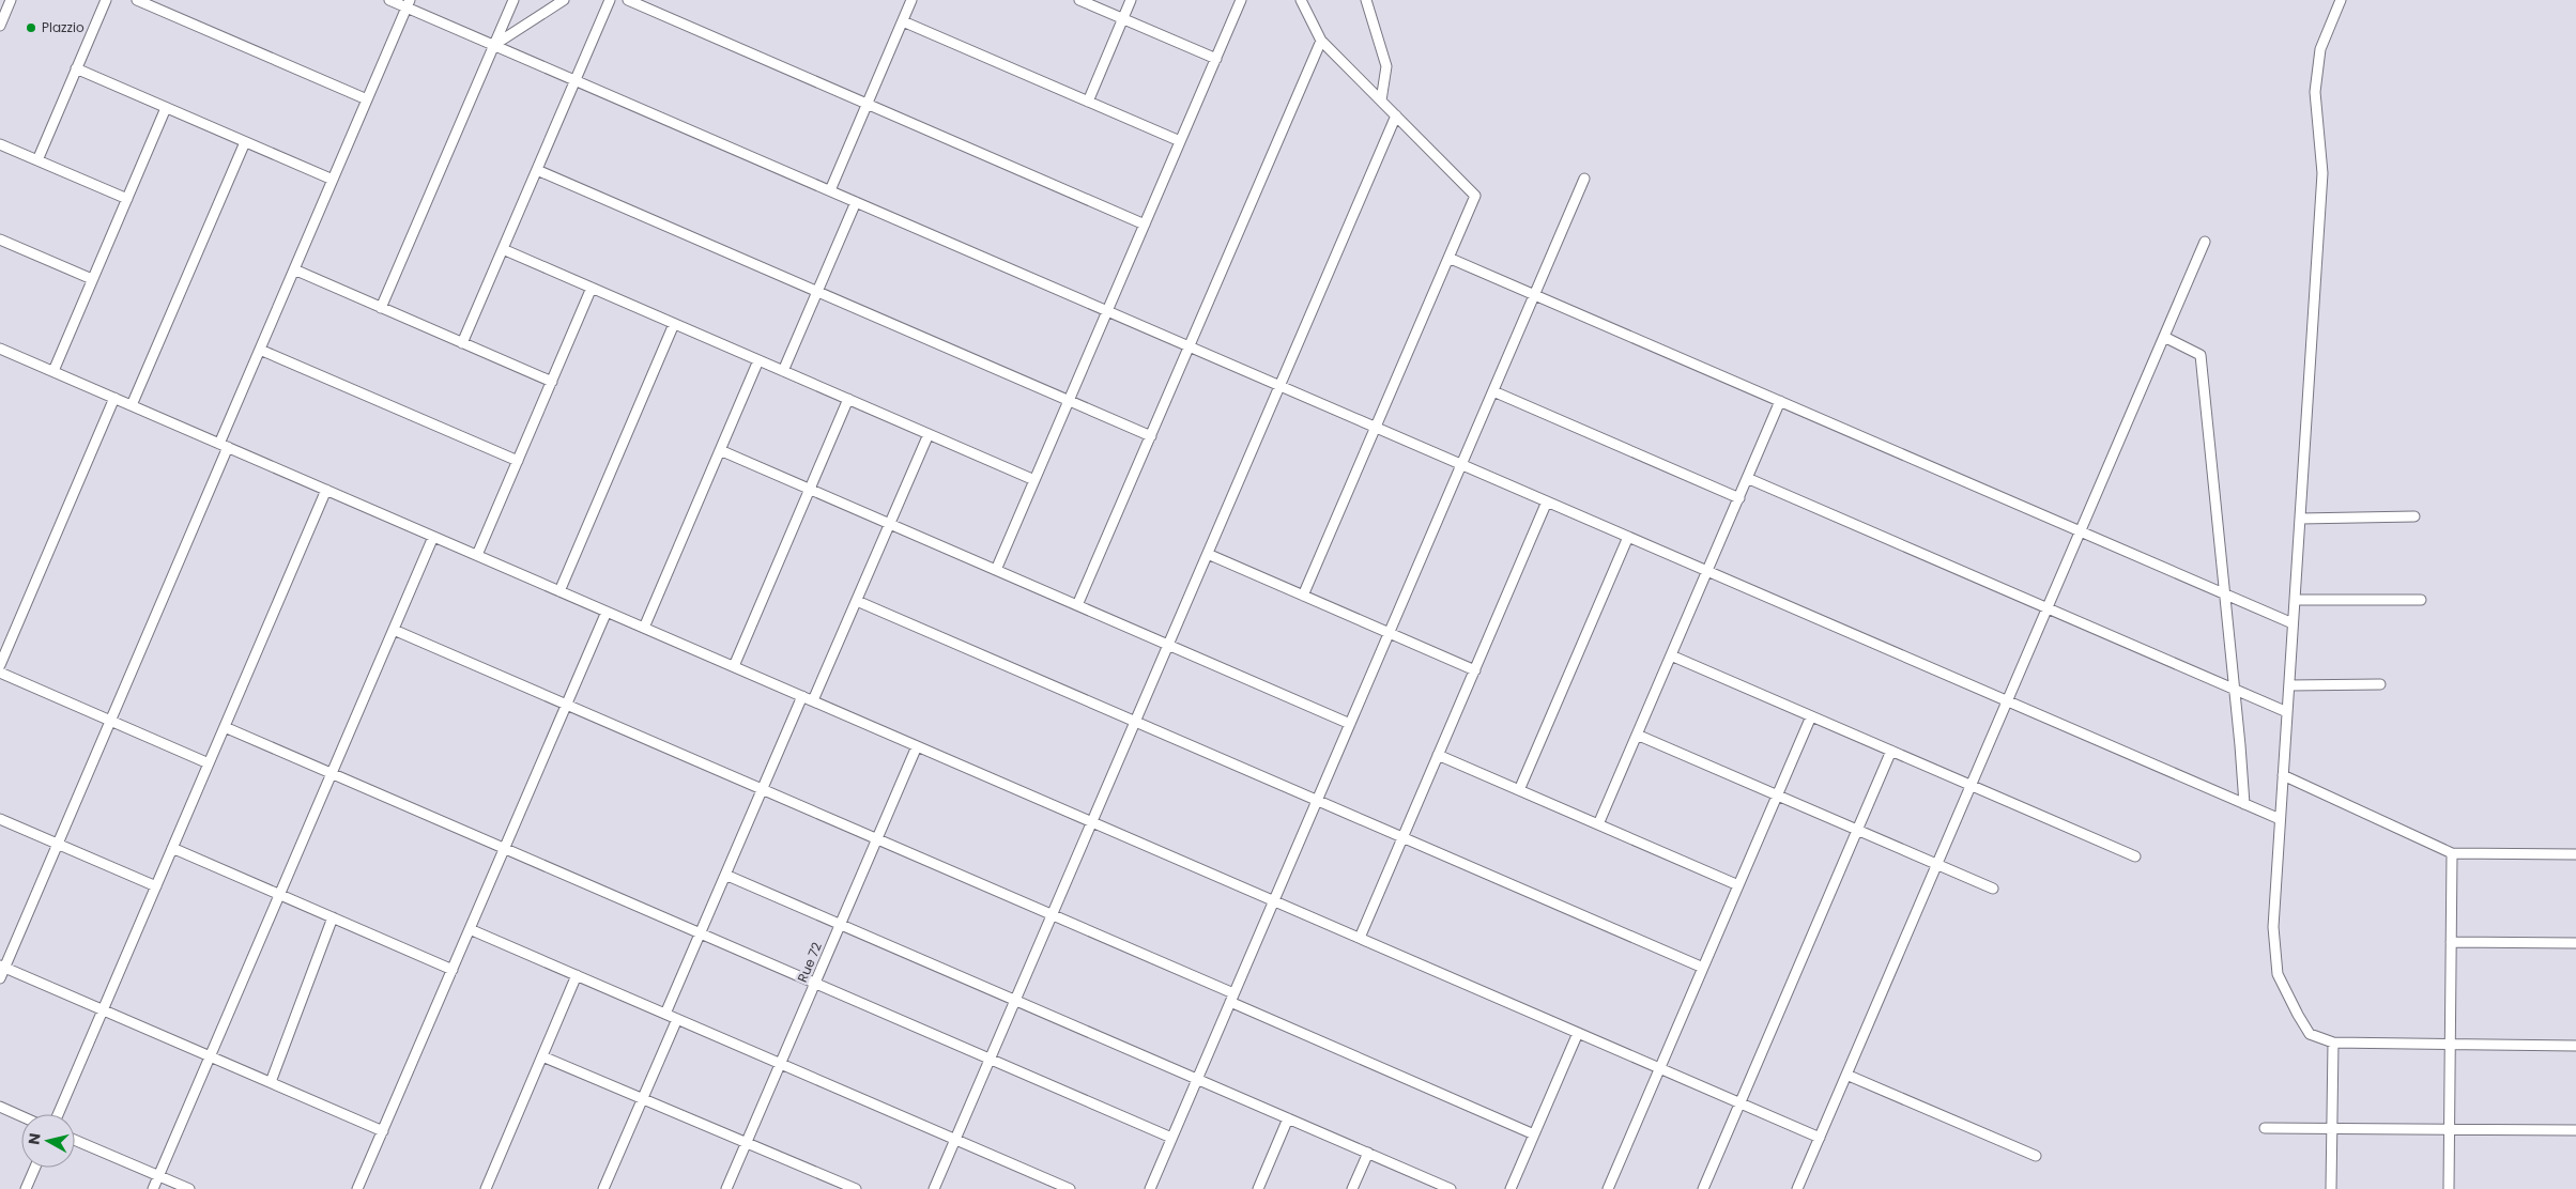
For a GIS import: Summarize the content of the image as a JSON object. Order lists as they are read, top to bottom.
{
  "streets": {
    "street": ["Rue 72"]
  },
  "places": ["Plazzio"],
  "north": "left"
}
